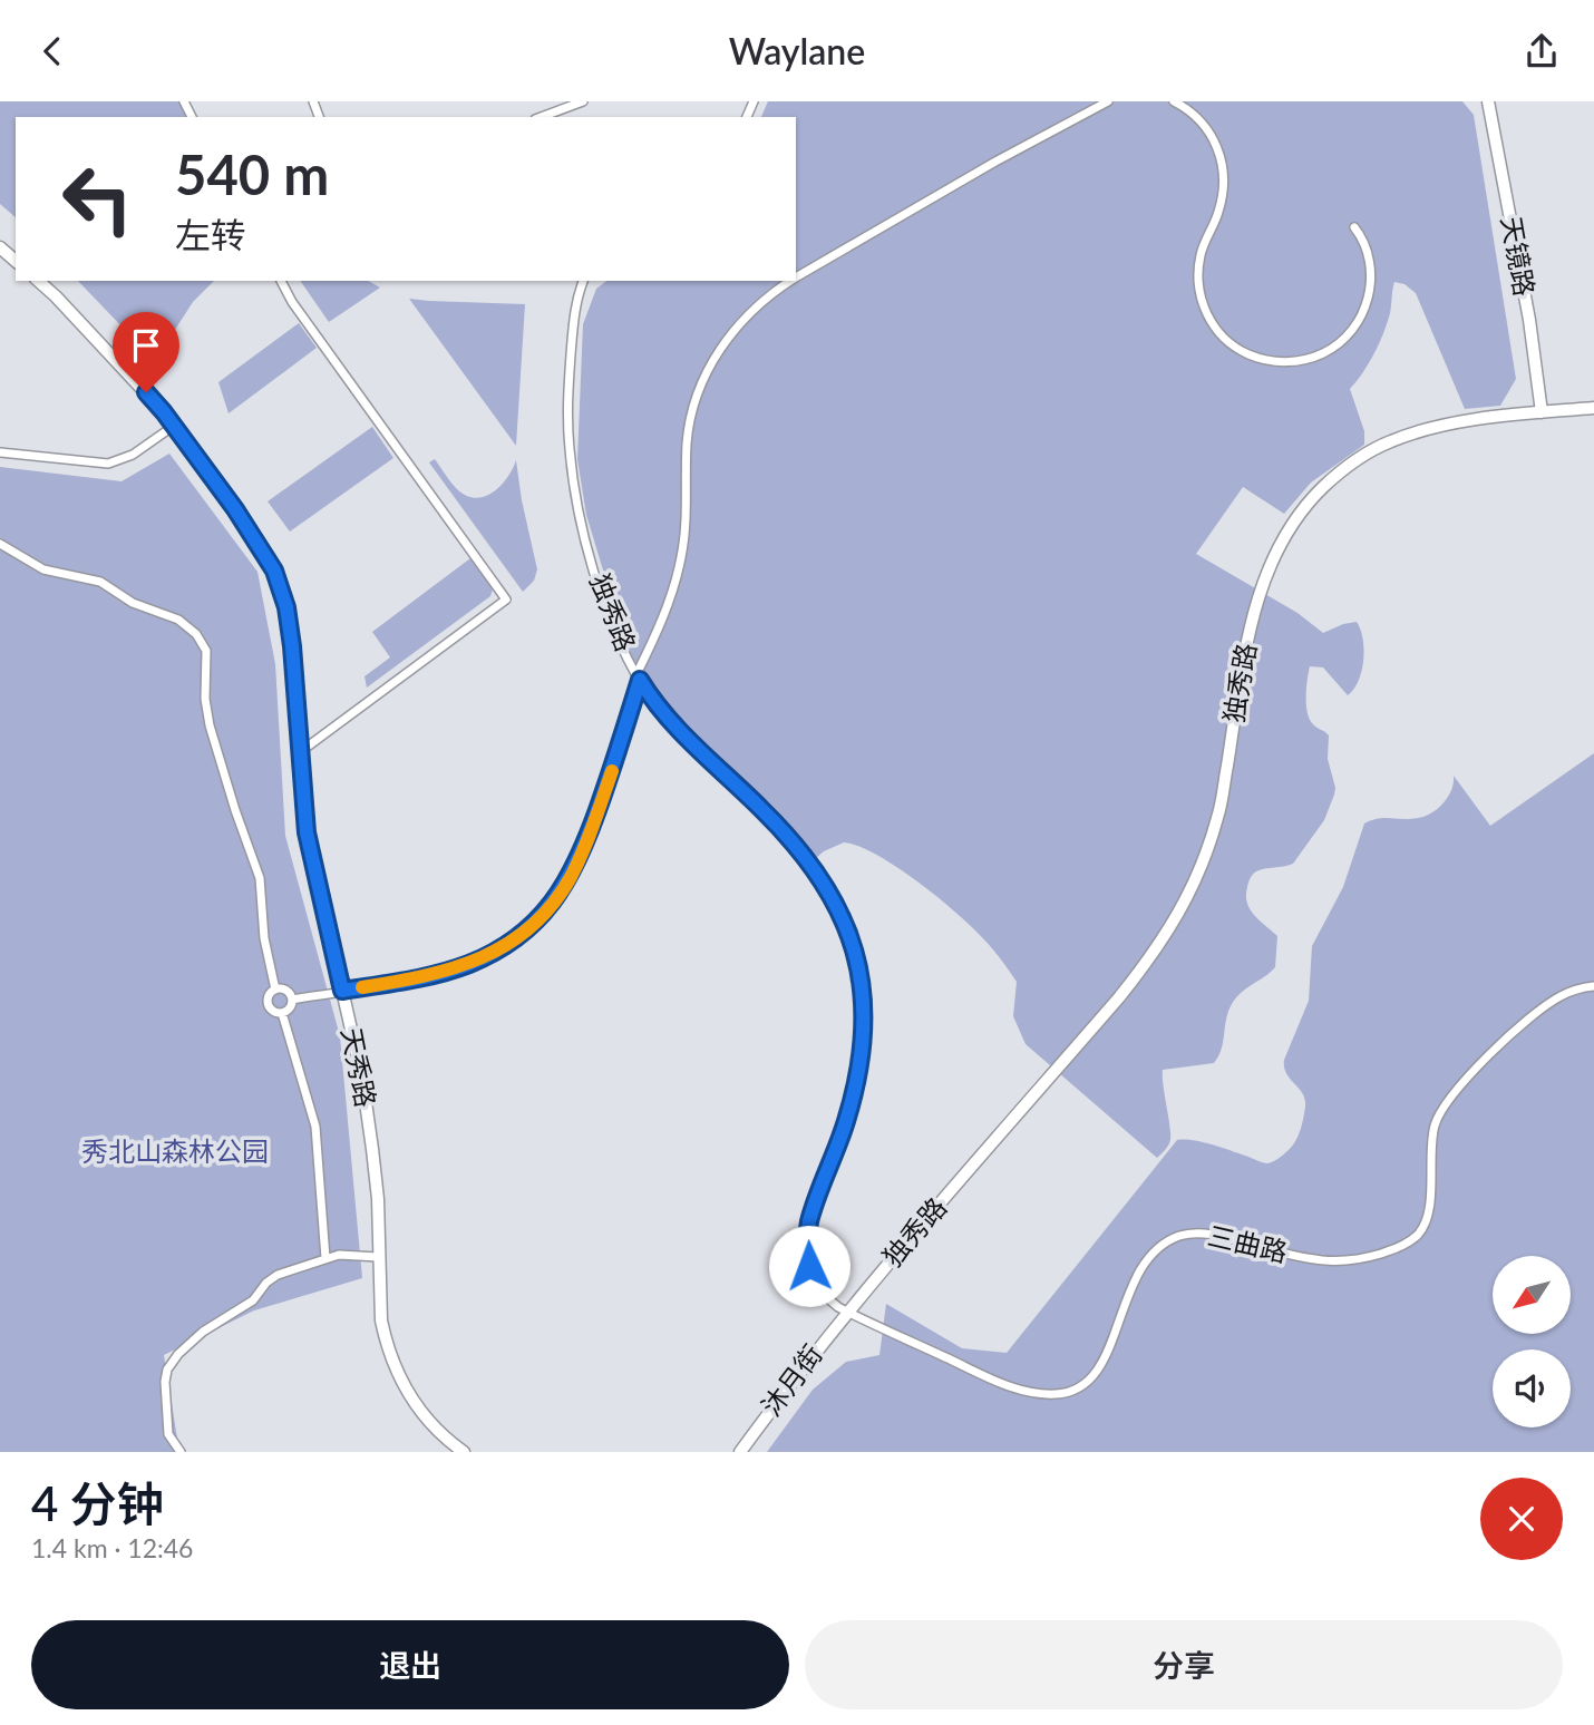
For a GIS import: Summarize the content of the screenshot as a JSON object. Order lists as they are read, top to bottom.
{
  "streets": {
    "main road": [
      "天镜路",
      "独秀路",
      "天秀路",
      "沐月街"
    ],
    "street": ["三曲路"]
  },
  "crossings": [
    ["天镜路", "独秀路"],
    ["独秀路", "三曲路"],
    ["独秀路", "沐月街"],
    ["三曲路", "沐月街"]
  ],
  "parks": ["秀北山森林公园"],
  "north": "bottom left",
  "page": {
    "header": "Waylane",
    "turn": ["540 m", "左转"],
    "heading": ["4 分钟", "1.4 km · 12:46"],
    "buttons": ["退出", "分享"]
  }
}
